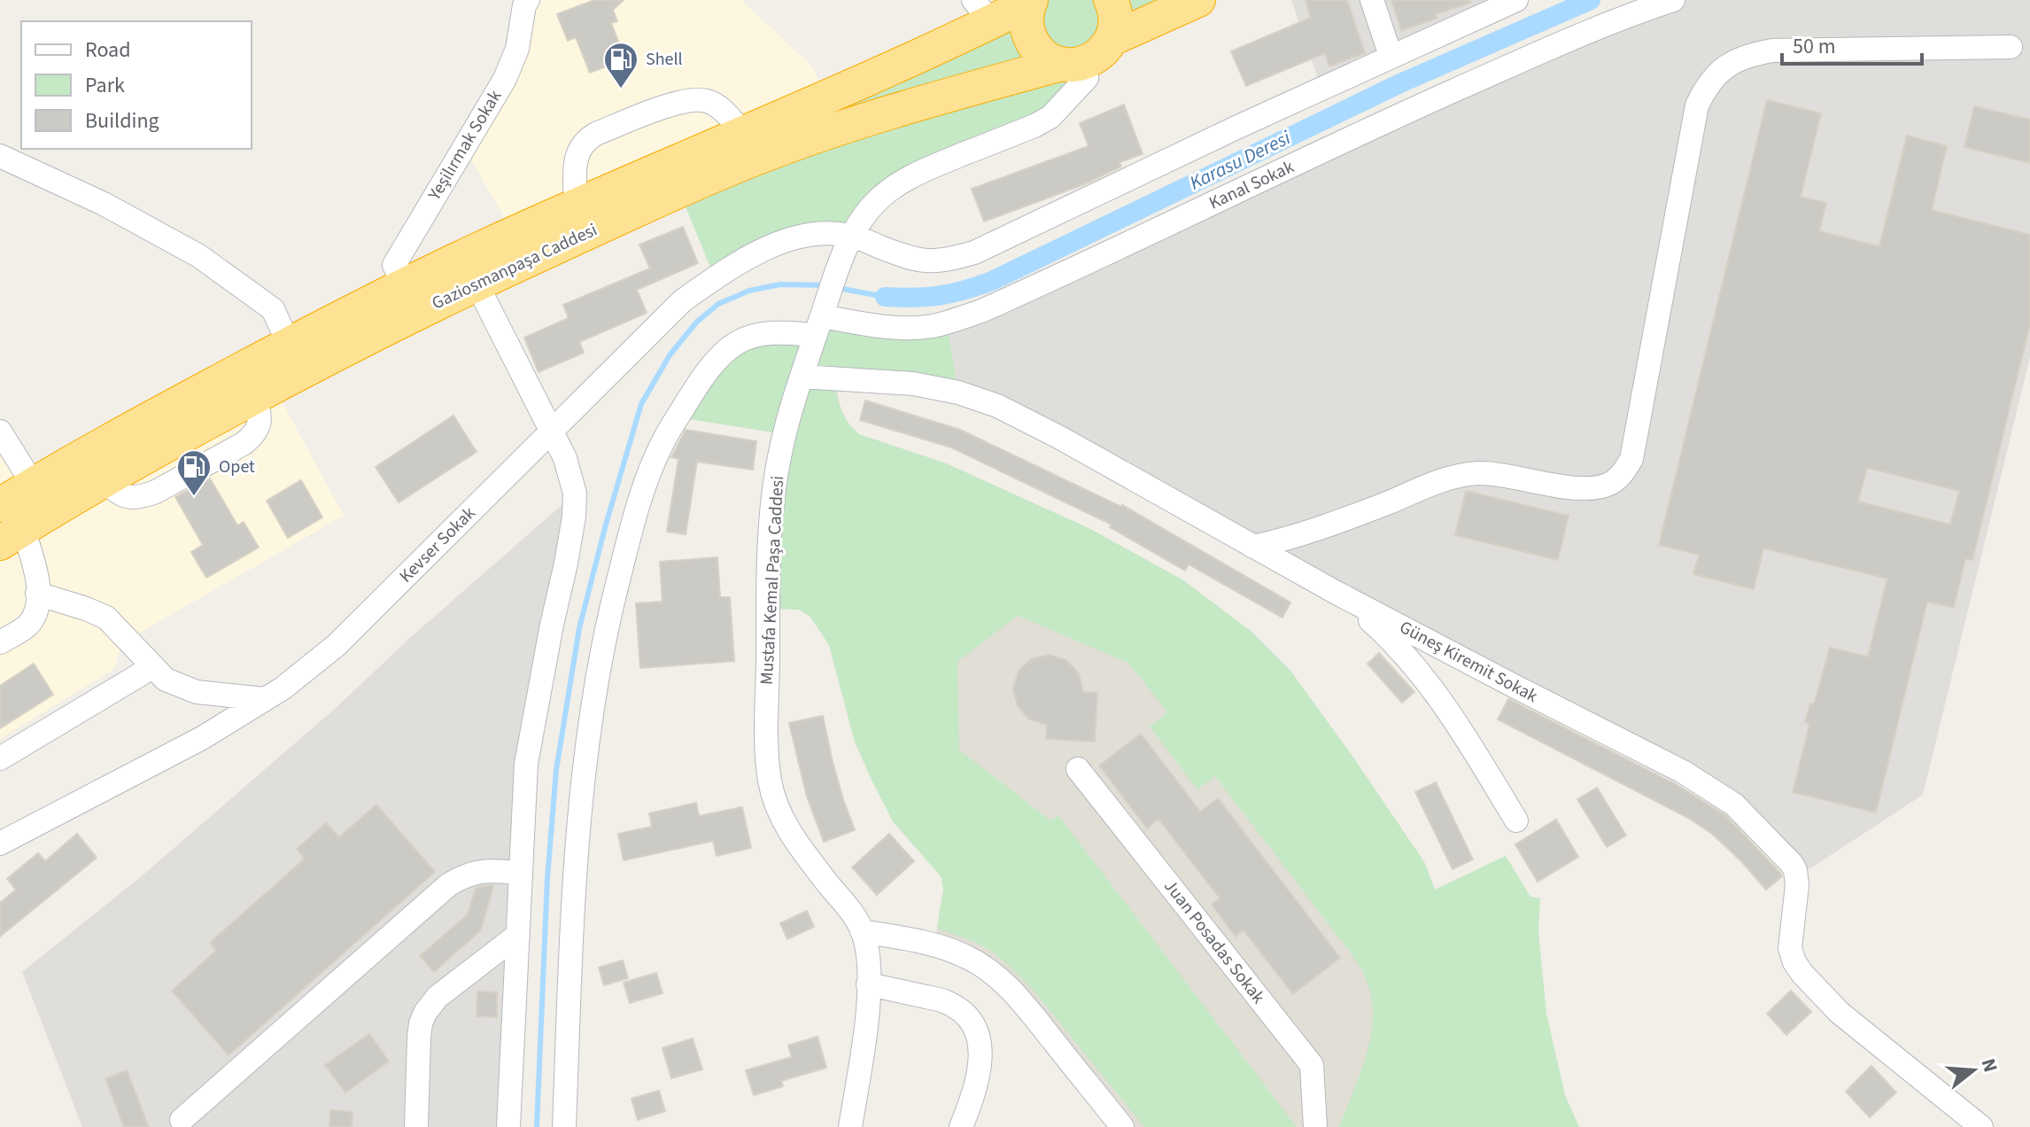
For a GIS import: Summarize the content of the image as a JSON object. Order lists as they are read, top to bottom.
{
  "streets": {
    "highway": ["Gaziosmanpaşa Caddesi"],
    "street": [
      "Yeşilırmak Sokak",
      "Kanal Sokak",
      "Kevser Sokak",
      "Mustafa Kemal Paşa Caddesi",
      "Güneş Kiremit Sokak",
      "Juan Posadas Sokak"
    ]
  },
  "crossings": [
    ["Yeşilırmak Sokak", "Gaziosmanpaşa Caddesi"],
    ["Kanal Sokak", "Mustafa Kemal Paşa Caddesi"],
    ["Gaziosmanpaşa Caddesi", "Mustafa Kemal Paşa Caddesi"],
    ["Kevser Sokak", "Mustafa Kemal Paşa Caddesi"],
    ["Mustafa Kemal Paşa Caddesi", "Güneş Kiremit Sokak"]
  ],
  "water": ["Karasu Deresi"],
  "places": {
    "fuel station": ["Shell", "Opet"]
  },
  "legend": ["Road", "Park", "Building"],
  "scale_bar": "50 m",
  "north": "right"
}
